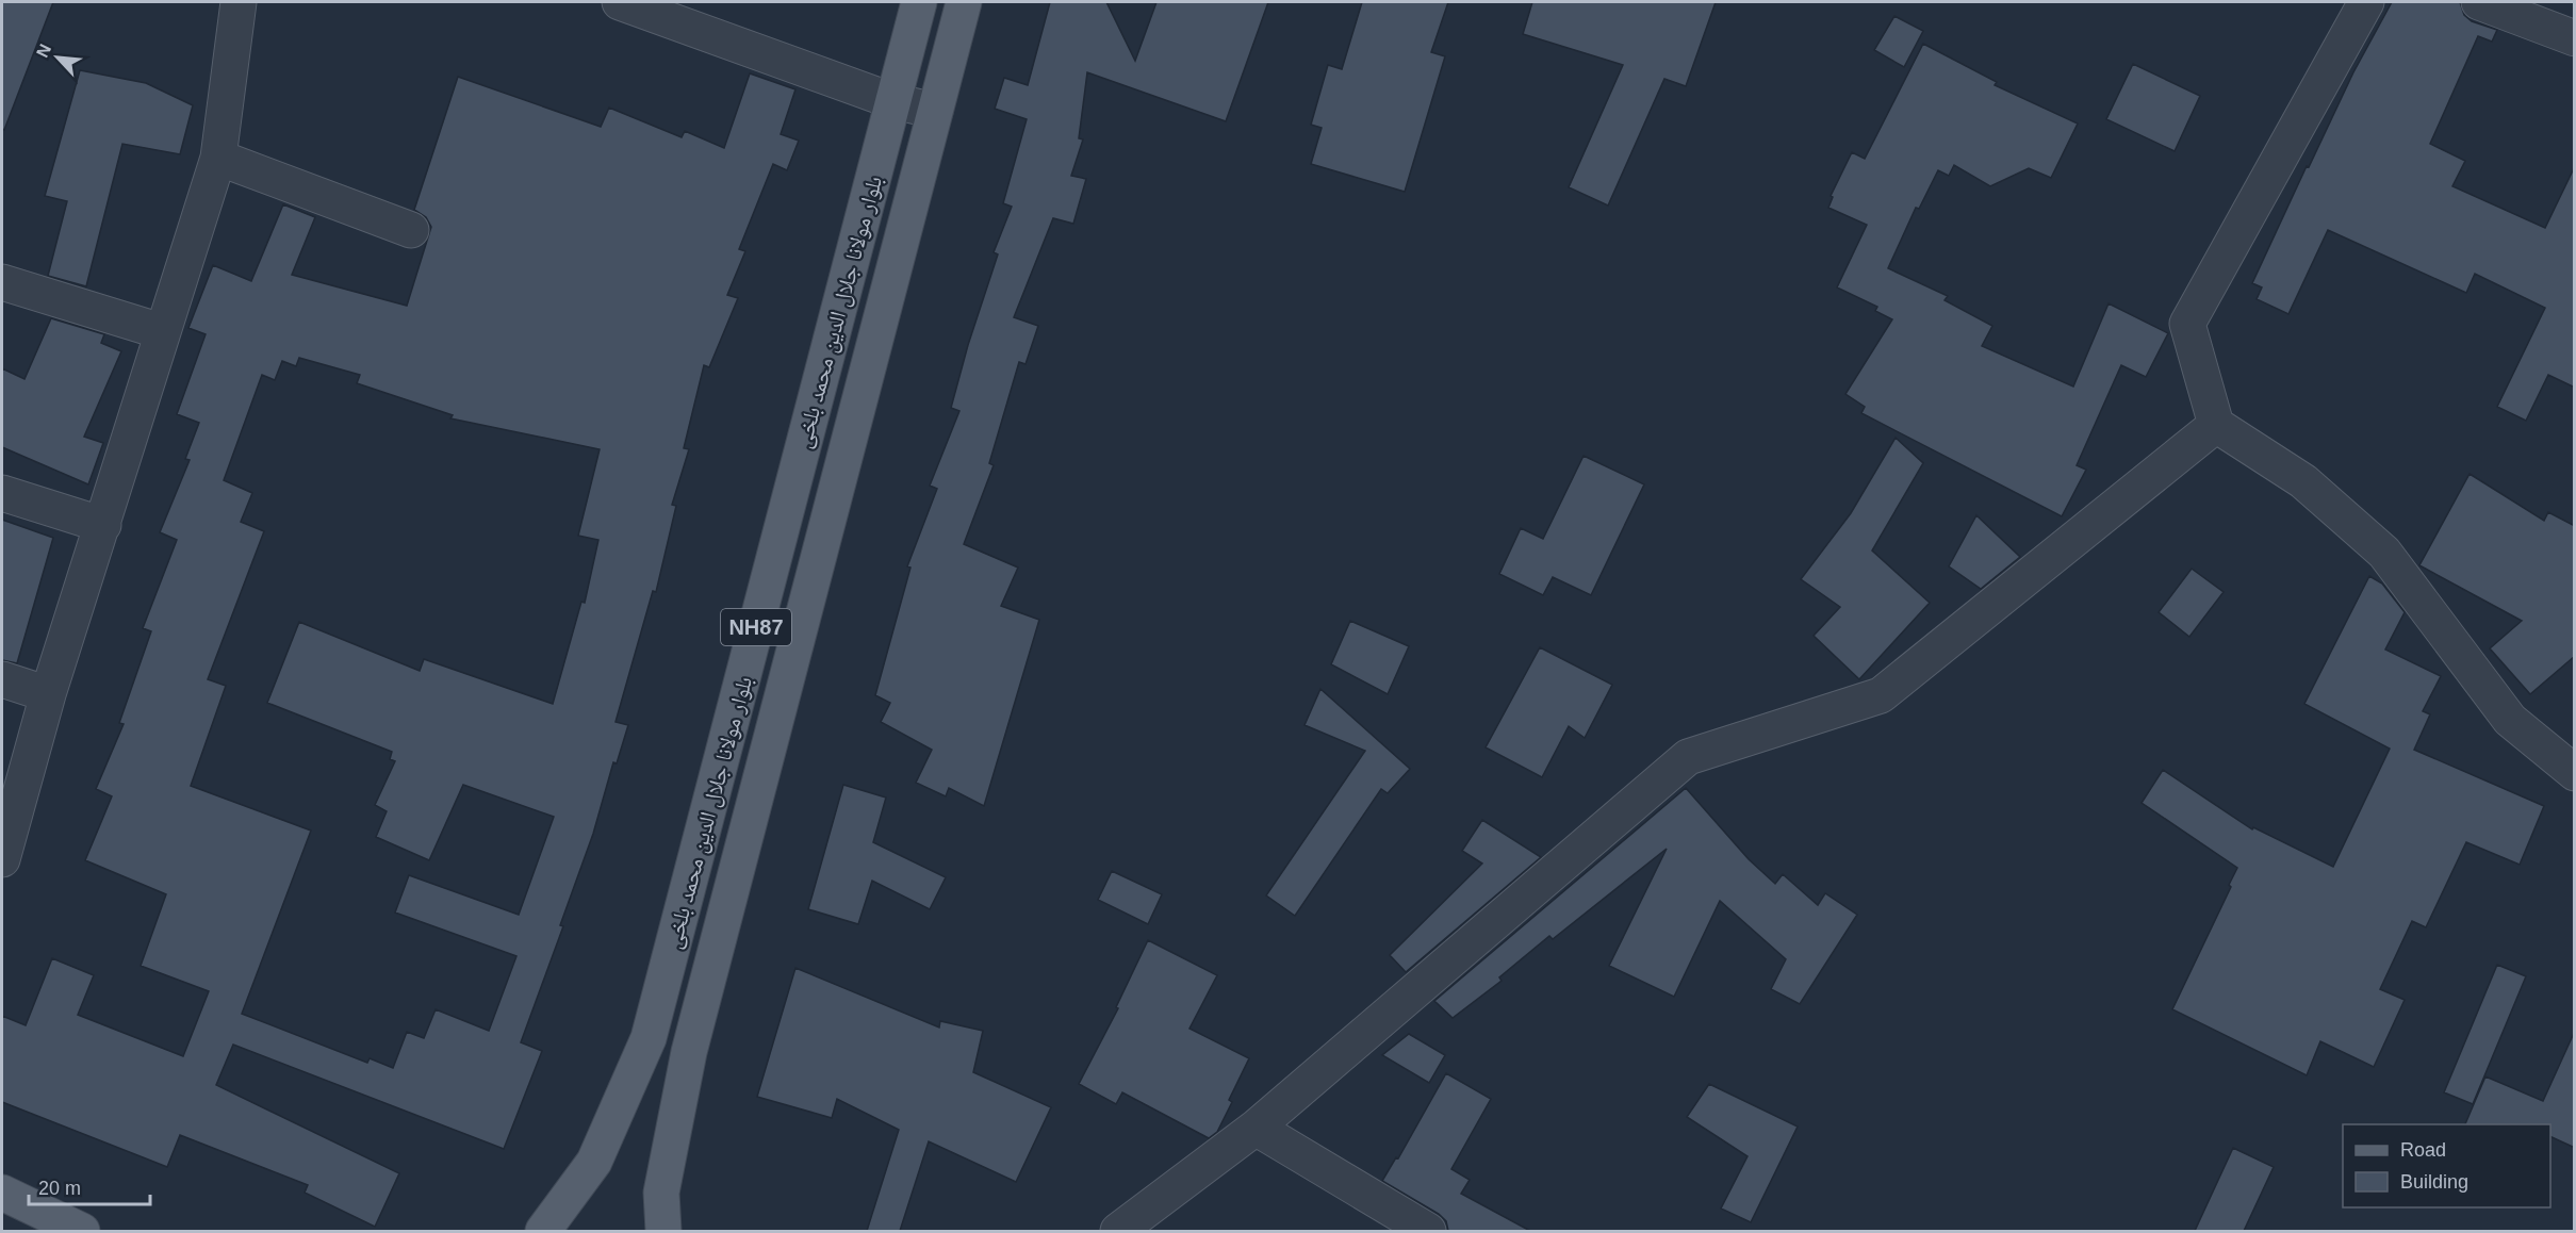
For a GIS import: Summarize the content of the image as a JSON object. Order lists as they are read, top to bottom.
{
  "streets": {
    "main road": ["بلوار مولانا جلال الدین محمد بلخی", "NH87"]
  },
  "legend": ["Road", "Building"],
  "scale_bar": "20 m",
  "north": "top left"
}
